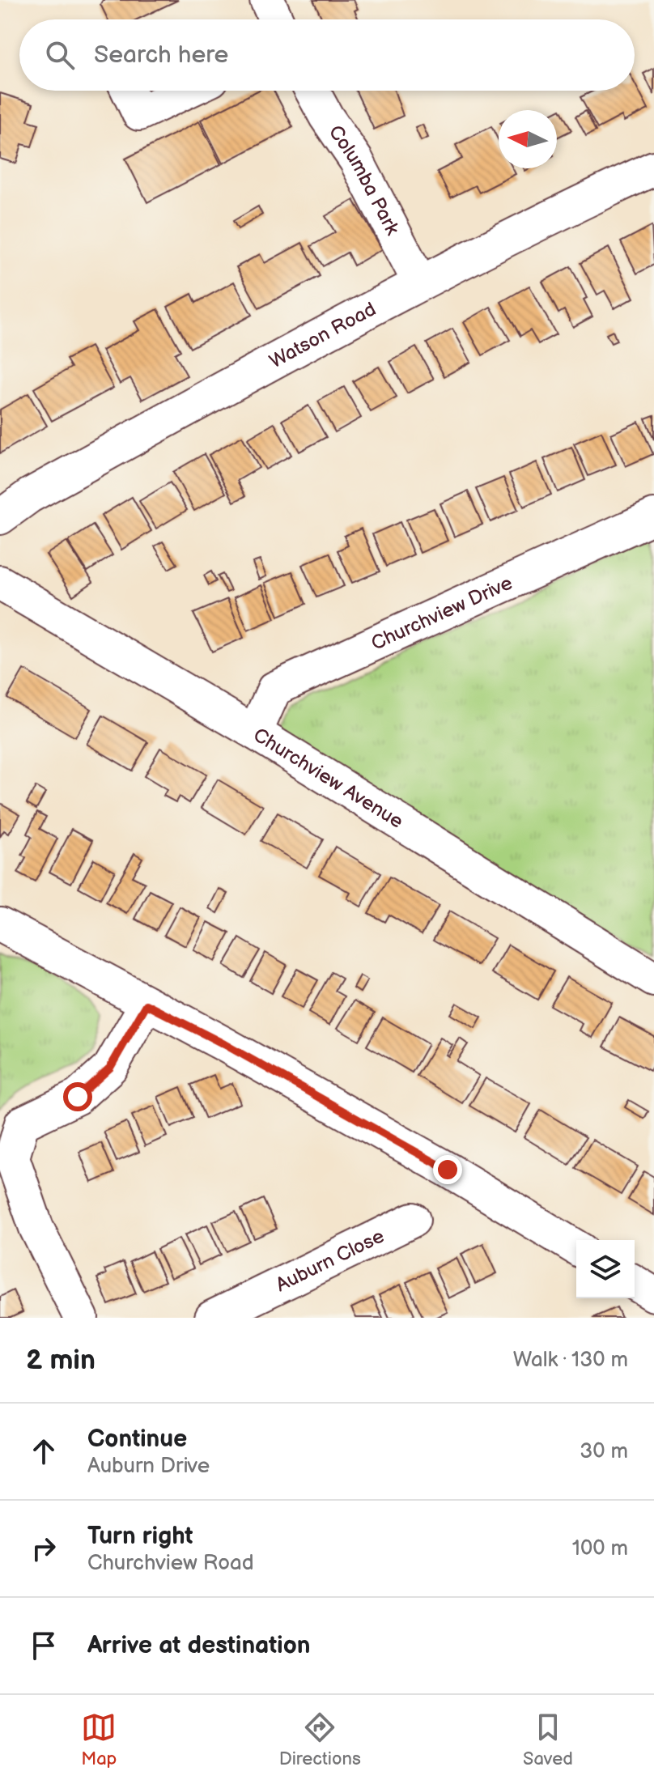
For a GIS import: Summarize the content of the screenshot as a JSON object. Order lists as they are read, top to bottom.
{
  "streets": {
    "street": [
      "Columba Park",
      "Watson Road",
      "Churchview Drive",
      "Churchview Avenue",
      "Auburn Close"
    ]
  },
  "crossings": [
    ["Columba Park", "Watson Road"],
    ["Churchview Drive", "Churchview Avenue"]
  ],
  "north": "left",
  "page": {
    "search": "Search here",
    "heading": ["2 min", "Walk · 130 m"],
    "list": [
      ["Continue", "Auburn Drive", "30 m"],
      ["Turn right", "Churchview Road", "100 m"],
      "Arrive at destination"
    ],
    "nav": ["Map", "Directions", "Saved"]
  }
}
